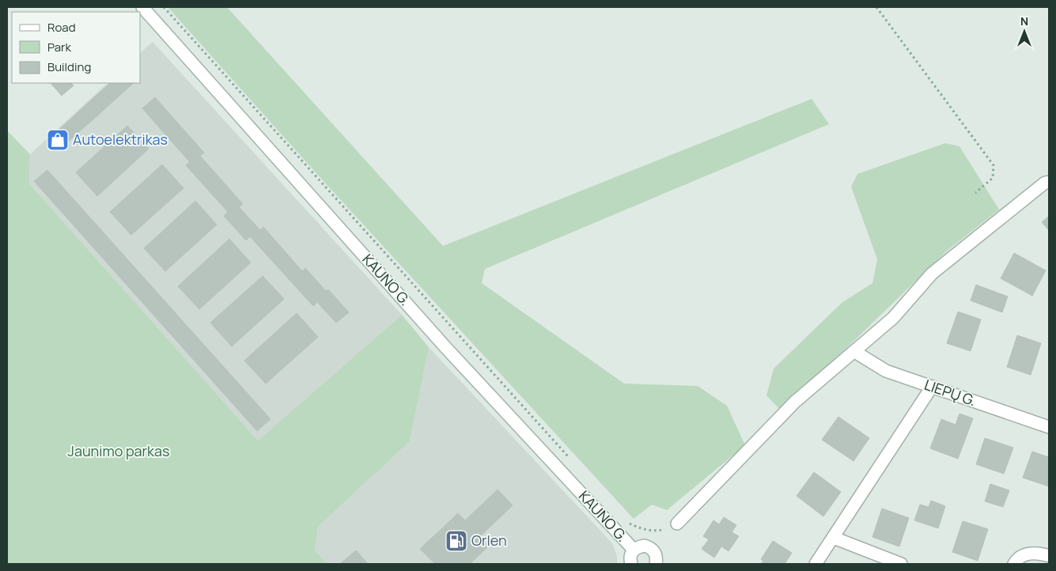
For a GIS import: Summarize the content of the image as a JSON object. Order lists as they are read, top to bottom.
{
  "streets": {
    "street": ["KAUNO G.", "LIEPŲ G."]
  },
  "parks": ["Jaunimo parkas"],
  "places": {
    "shop": ["Autoelektrikas"],
    "fuel station": ["Orlen"]
  },
  "legend": ["Road", "Park", "Building"],
  "north": "top"
}
